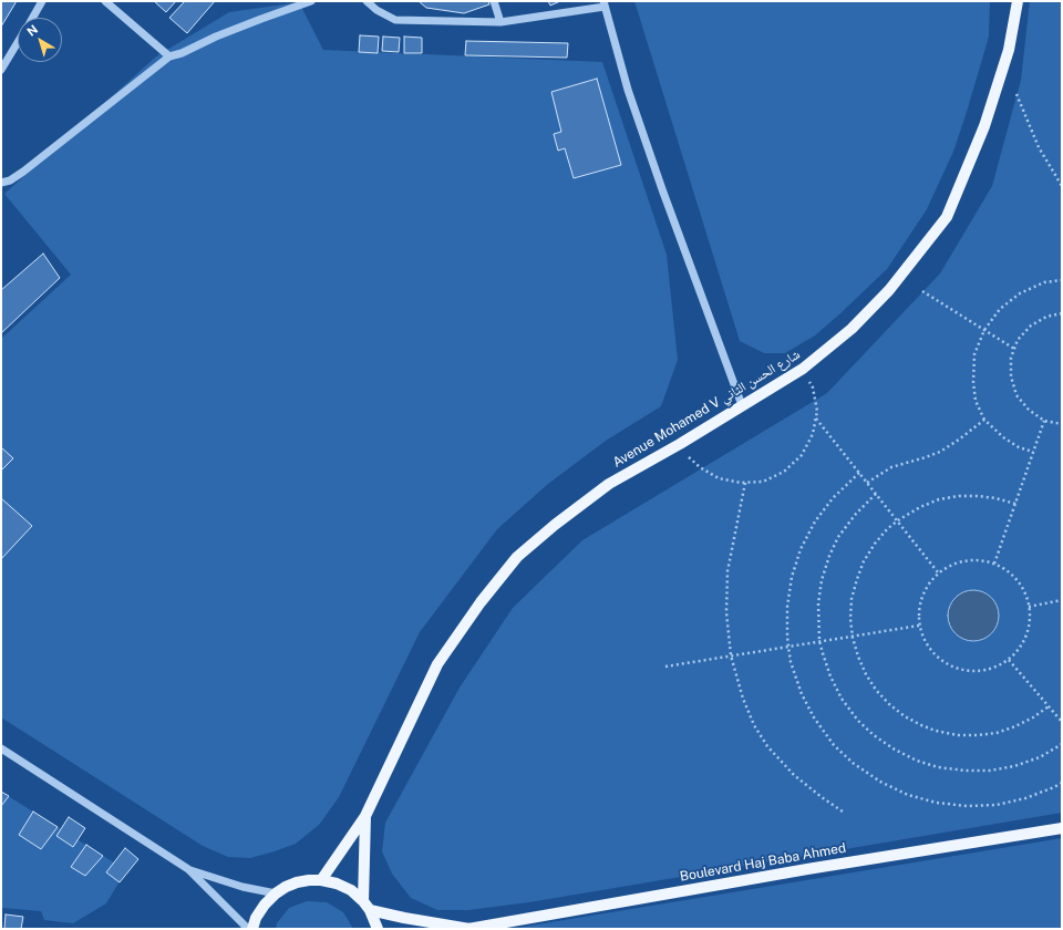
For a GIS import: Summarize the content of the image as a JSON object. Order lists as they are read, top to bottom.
{
  "streets": {
    "main road": ["Avenue Mohamed V شارع الحسن الثاني", "Boulevard Haj Baba Ahmed"]
  },
  "crossings": [
    ["Avenue Mohamed V شارع الحسن الثاني", "Boulevard Haj Baba Ahmed"]
  ],
  "north": "top left"
}
